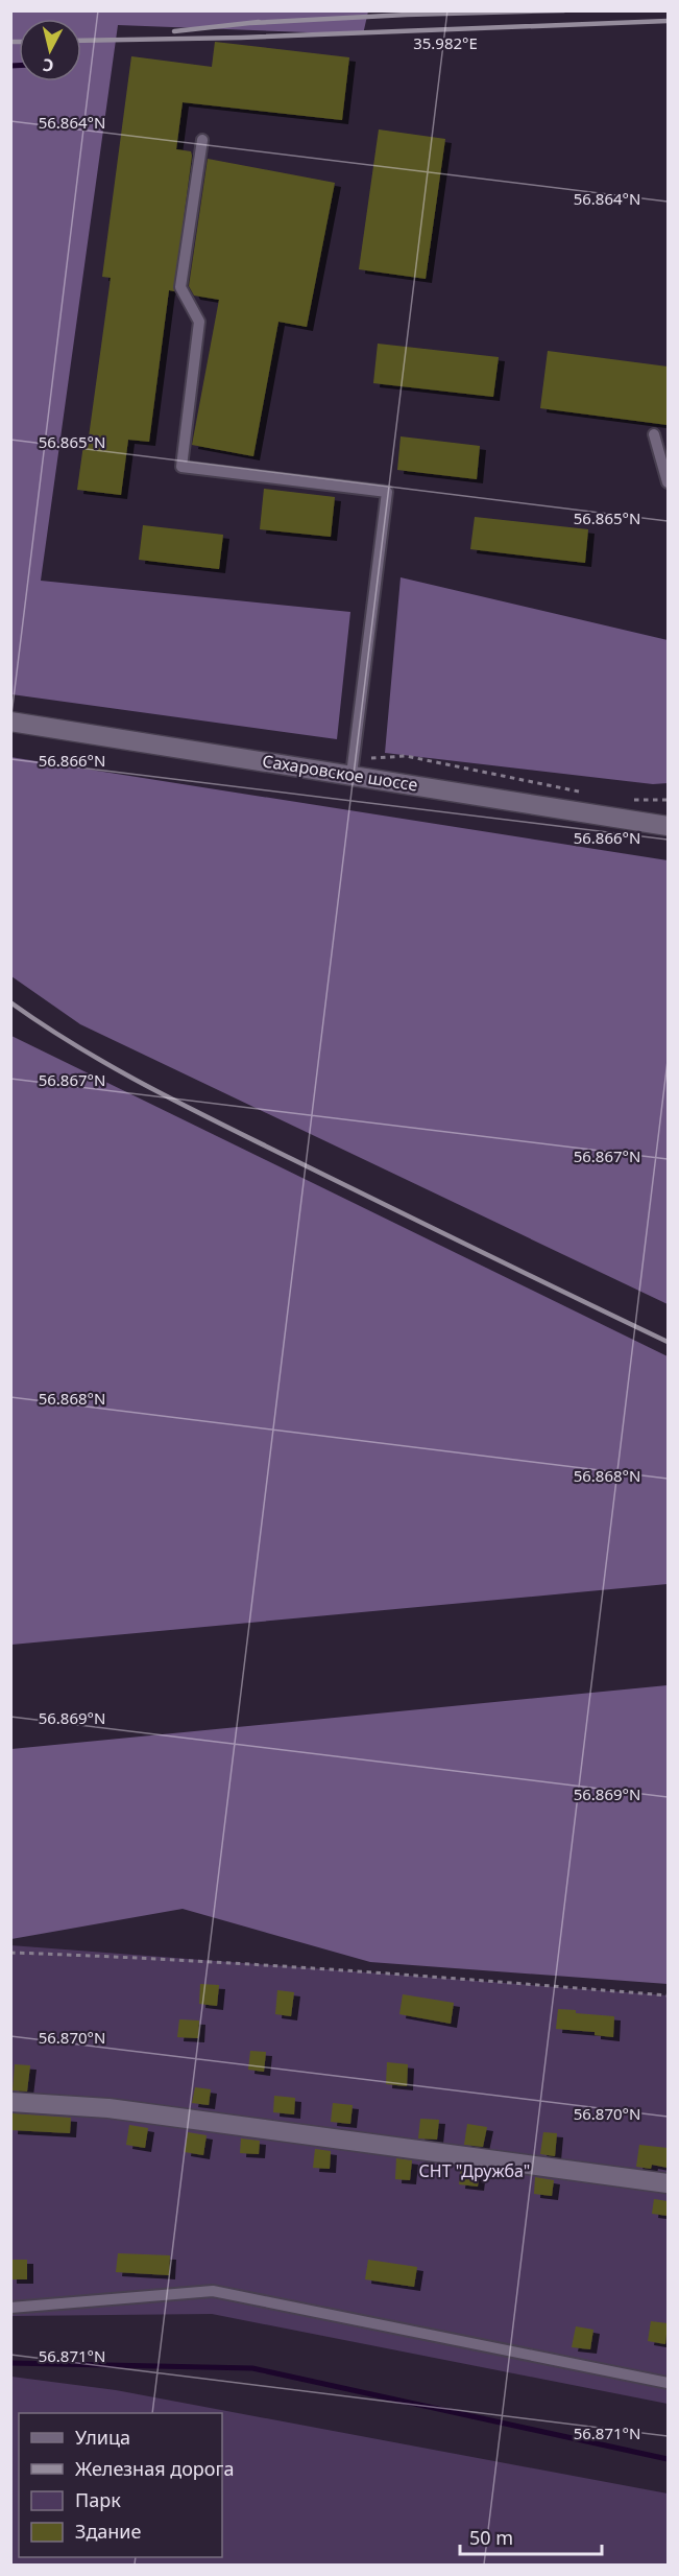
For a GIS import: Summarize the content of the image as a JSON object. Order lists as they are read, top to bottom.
{
  "streets": {
    "main road": ["Сахаровское шоссе"]
  },
  "parks": ["СНТ \"Дружба\""],
  "legend": [
    "Улица",
    "Железная дорога",
    "Парк",
    "Здание"
  ],
  "scale_bar": "50 m",
  "north": "bottom",
  "coordinates": [
    "35.982°E",
    "56.864°N",
    "56.865°N",
    "56.866°N",
    "56.867°N",
    "56.868°N",
    "56.869°N",
    "56.870°N",
    "56.871°N"
  ]
}
